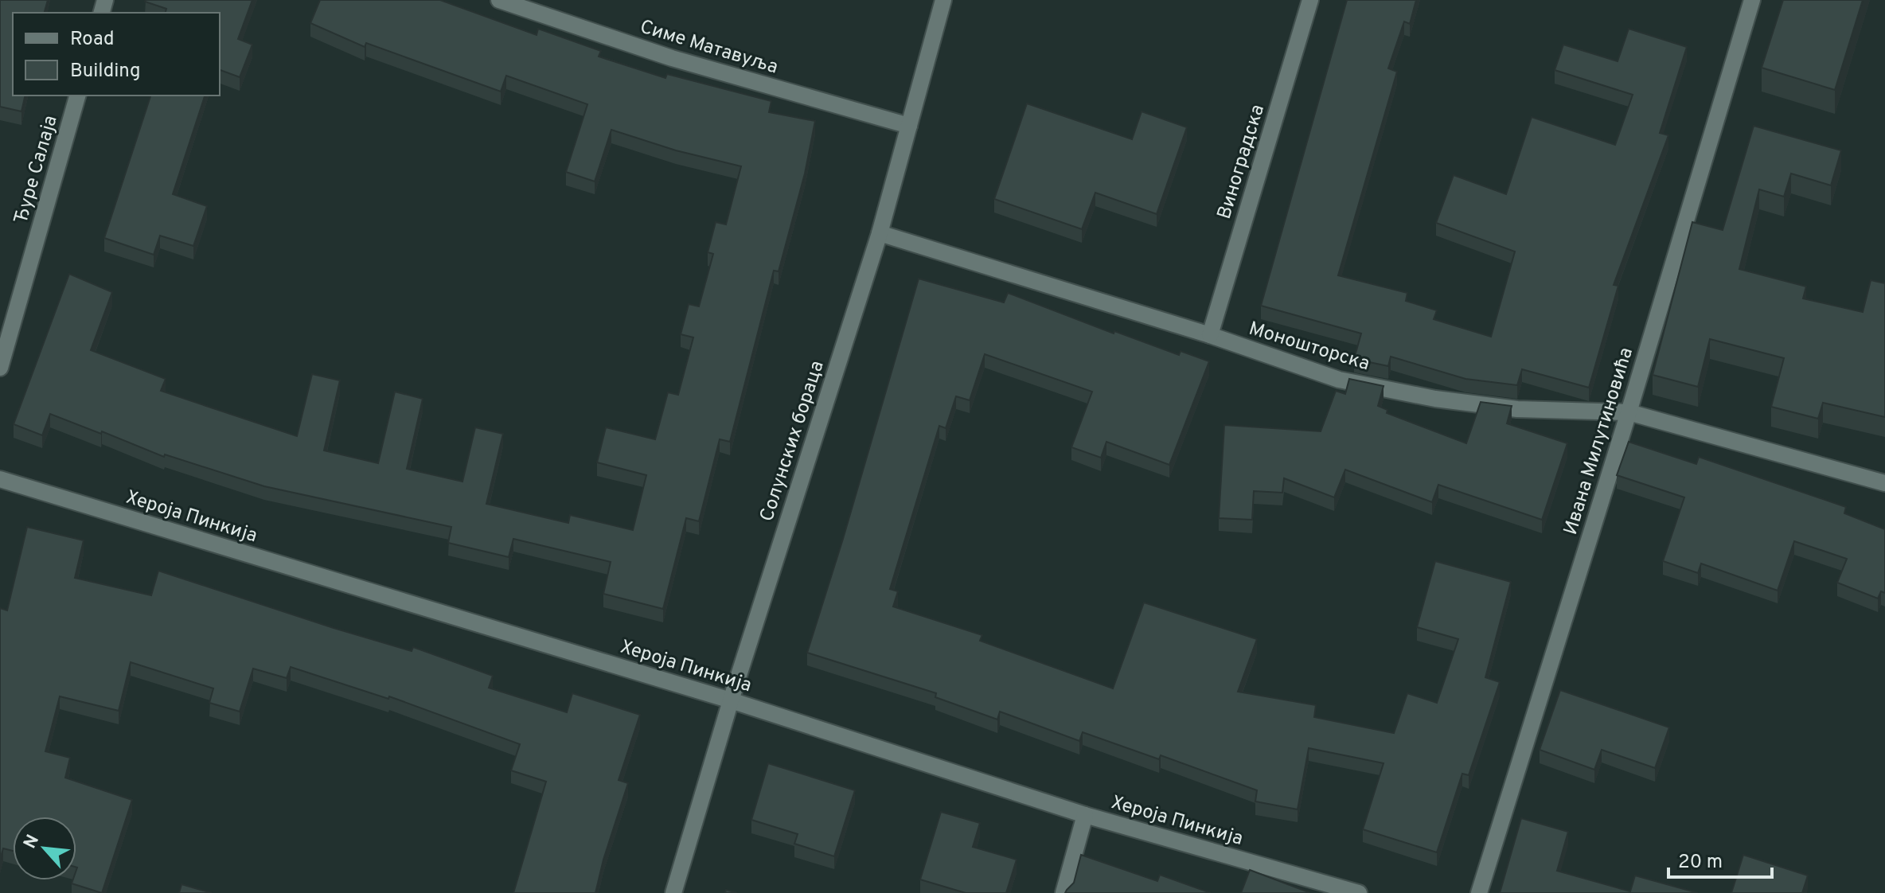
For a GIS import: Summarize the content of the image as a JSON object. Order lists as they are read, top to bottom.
{
  "streets": {
    "street": [
      "Симе Матавуља",
      "Виноградска",
      "Ђуре Салаја",
      "Моношторска",
      "Солунских бораца",
      "Ивана Милутиновића",
      "Хероја Пинкија"
    ]
  },
  "crossings": [
    ["Симе Матавуља", "Солунских бораца"],
    ["Виноградска", "Моношторска"],
    ["Моношторска", "Солунских бораца"],
    ["Моношторска", "Ивана Милутиновића"],
    ["Солунских бораца", "Хероја Пинкија"]
  ],
  "legend": ["Road", "Building"],
  "scale_bar": "20 m",
  "north": "top left"
}
